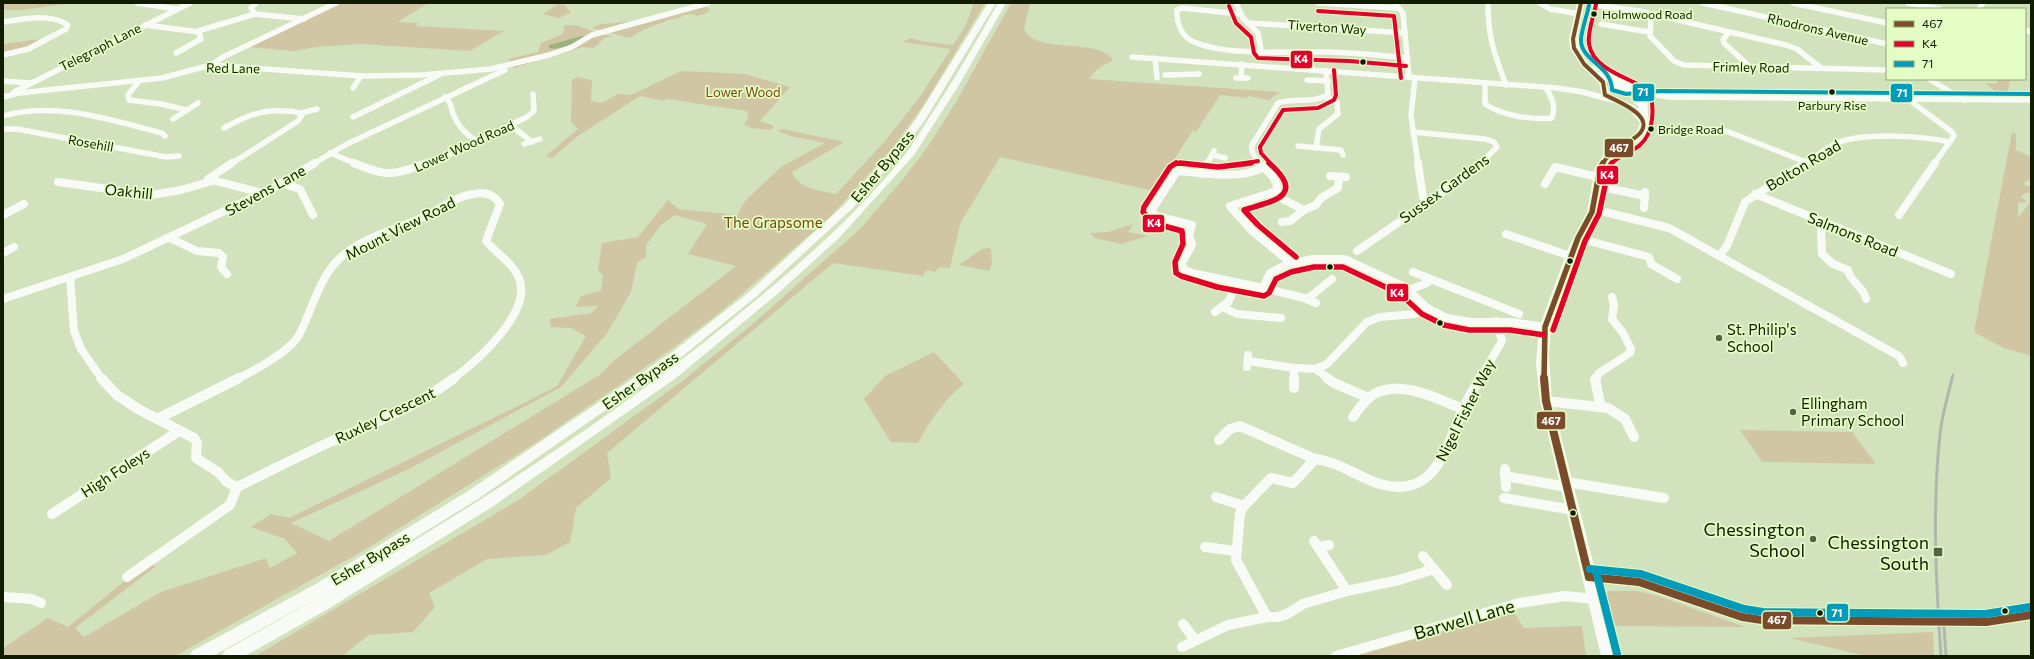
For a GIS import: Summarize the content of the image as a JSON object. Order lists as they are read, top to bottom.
{
  "streets": {
    "highway": ["Esher Bypass"],
    "street": [
      "Tiverton Way",
      "Rhodrons Avenue",
      "Telegraph Lane",
      "Frimley Road",
      "Red Lane",
      "Rosehill",
      "Lower Wood Road",
      "Bolton Road",
      "Sussex Gardens",
      "Stevens Lane",
      "Oakhill",
      "Mount View Road",
      "Salmons Road",
      "Nigel Fisher Way",
      "Ruxley Crescent",
      "High Foleys",
      "Barwell Lane"
    ]
  },
  "crossings": [
    ["Telegraph Lane", "Red Lane"],
    ["Red Lane", "Stevens Lane"],
    ["Lower Wood Road", "Stevens Lane"],
    ["Bolton Road", "Salmons Road"],
    ["Mount View Road", "Ruxley Crescent"]
  ],
  "parks": ["Lower Wood", "The Grapsome"],
  "places": {
    "other": [
      "Holmwood Road",
      "Parbury Rise",
      "Bridge Road",
      "St. Philip's School",
      "Ellingham Primary School",
      "Chessington School"
    ],
    "transit": ["Chessington South"]
  },
  "lines": ["transit line 467", "transit line K4", "transit line 71"],
  "legend": ["467", "K4", "71"]
}
